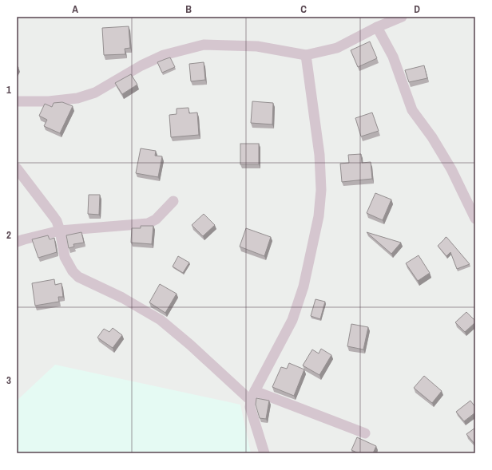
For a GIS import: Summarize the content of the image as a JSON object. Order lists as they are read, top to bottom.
{
  "grid": {
    "columns": [
      "A",
      "B",
      "C",
      "D"
    ],
    "rows": ["1", "2", "3"]
  }
}
